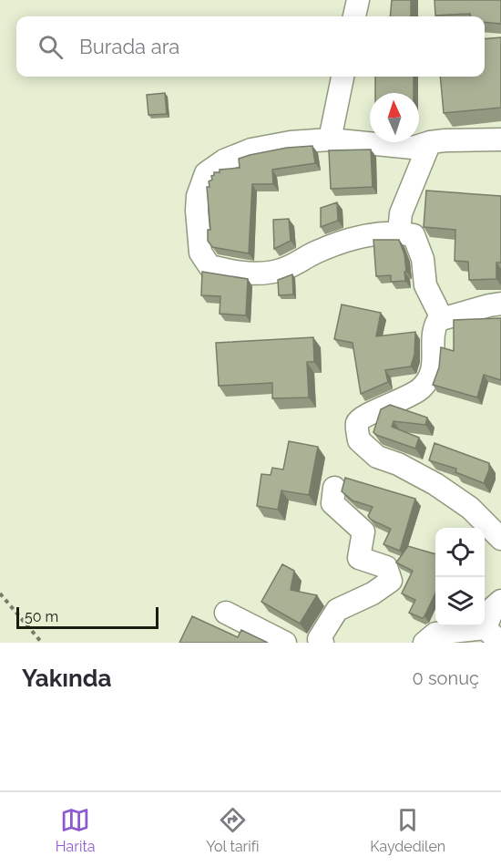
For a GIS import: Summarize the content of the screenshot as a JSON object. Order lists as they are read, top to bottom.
{
  "scale_bar": "50 m",
  "north": "top",
  "page": {
    "search": "Burada ara",
    "scale": "50 m",
    "heading": ["Yakında", "0 sonuç"],
    "nav": ["Harita", "Yol tarifi", "Kaydedilen"]
  }
}
